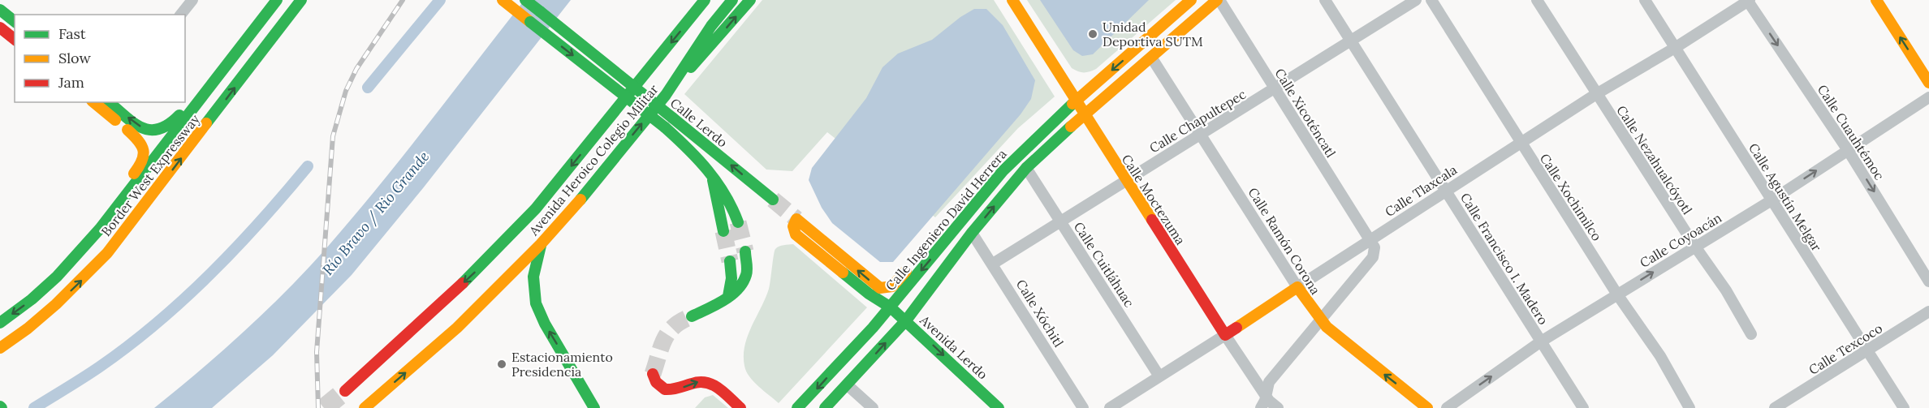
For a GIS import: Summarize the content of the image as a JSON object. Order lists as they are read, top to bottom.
{
  "streets": {
    "main road": [
      "Calle Lerdo",
      "Avenida Heroico Colegio Militar",
      "Border West Expressway",
      "Calle Tlaxcala",
      "Calle Moctezuma",
      "Calle Ingeniero David Herrera",
      "Calle Ramón Corona",
      "Avenida Lerdo"
    ],
    "street": [
      "Calle Xicoténcatl",
      "Calle Chapultepec",
      "Calle Cuauhtémoc",
      "Calle Nezahualcóyotl",
      "Calle Xochimilco",
      "Calle Agustín Melgar",
      "Calle Coyoacán",
      "Calle Francisco I. Madero",
      "Calle Cuitláhuac",
      "Calle Xóchitl",
      "Calle Texcoco"
    ]
  },
  "crossings": [
    ["Calle Xicoténcatl", "Calle Chapultepec"],
    ["Calle Xicoténcatl", "Calle Tlaxcala"],
    ["Calle Xicoténcatl", "Calle Ingeniero David Herrera"],
    ["Calle Chapultepec", "Calle Moctezuma"],
    ["Calle Chapultepec", "Calle Ramón Corona"],
    ["Calle Chapultepec", "Calle Francisco I. Madero"],
    ["Calle Chapultepec", "Calle Cuitláhuac"],
    ["Calle Chapultepec", "Calle Xóchitl"],
    ["Calle Cuauhtémoc", "Calle Tlaxcala"],
    ["Calle Cuauhtémoc", "Calle Coyoacán"],
    ["Calle Nezahualcóyotl", "Calle Tlaxcala"],
    ["Calle Nezahualcóyotl", "Calle Coyoacán"],
    ["Calle Tlaxcala", "Calle Xochimilco"],
    ["Calle Tlaxcala", "Calle Agustín Melgar"],
    ["Calle Tlaxcala", "Calle Moctezuma"],
    ["Calle Tlaxcala", "Calle Ramón Corona"],
    ["Calle Tlaxcala", "Calle Francisco I. Madero"],
    ["Calle Tlaxcala", "Calle Cuitláhuac"],
    ["Calle Xochimilco", "Calle Coyoacán"],
    ["Calle Agustín Melgar", "Calle Coyoacán"],
    ["Calle Agustín Melgar", "Calle Texcoco"],
    ["Calle Moctezuma", "Calle Ingeniero David Herrera"],
    ["Calle Ingeniero David Herrera", "Calle Ramón Corona"],
    ["Calle Ingeniero David Herrera", "Calle Cuitláhuac"],
    ["Calle Ingeniero David Herrera", "Calle Xóchitl"],
    ["Calle Ingeniero David Herrera", "Avenida Lerdo"],
    ["Calle Coyoacán", "Calle Francisco I. Madero"]
  ],
  "one_way": ["Calle Cuauhtémoc", "Calle Coyoacán"],
  "water": ["Río Bravo / Rio Grande"],
  "places": ["Unidad Deportiva SUTM", "Estacionamiento Presidencia"],
  "legend": ["Fast", "Slow", "Jam"]
}
